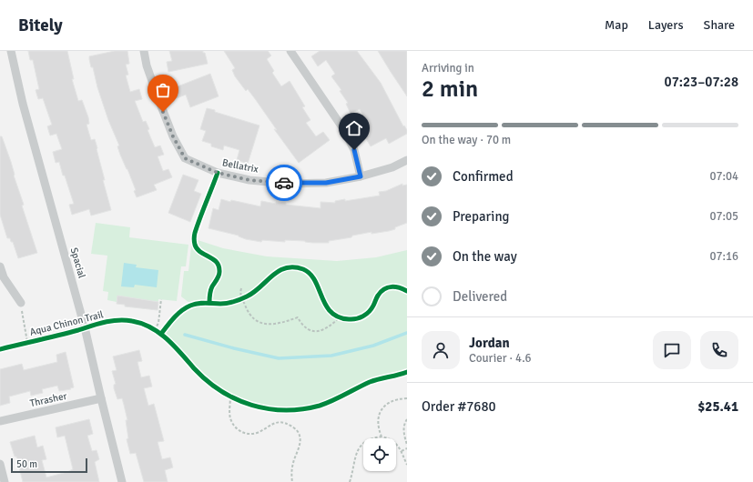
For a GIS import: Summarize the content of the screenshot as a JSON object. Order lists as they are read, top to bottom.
{
  "streets": {
    "street": ["Bellatrix", "Spacial", "Thrasher"],
    "cycle path": ["Aqua Chinon Trail"]
  },
  "crossings": [
    ["Spacial", "Thrasher"]
  ],
  "scale_bar": "50 m",
  "page": {
    "header": "Bitely",
    "nav": ["Map", "Layers", "Share"],
    "heading": ["2 min", "Arriving in", "07:23–07:28"],
    "panel": [
      "Jordan",
      "Courier · 4.6",
      "Order #7680",
      "$25.41"
    ],
    "bar": "On the way · 70 m",
    "list": [
      ["Confirmed", "07:04"],
      ["Preparing", "07:05"],
      ["On the way", "07:16"],
      "Delivered"
    ],
    "scale": "50 m"
  }
}
